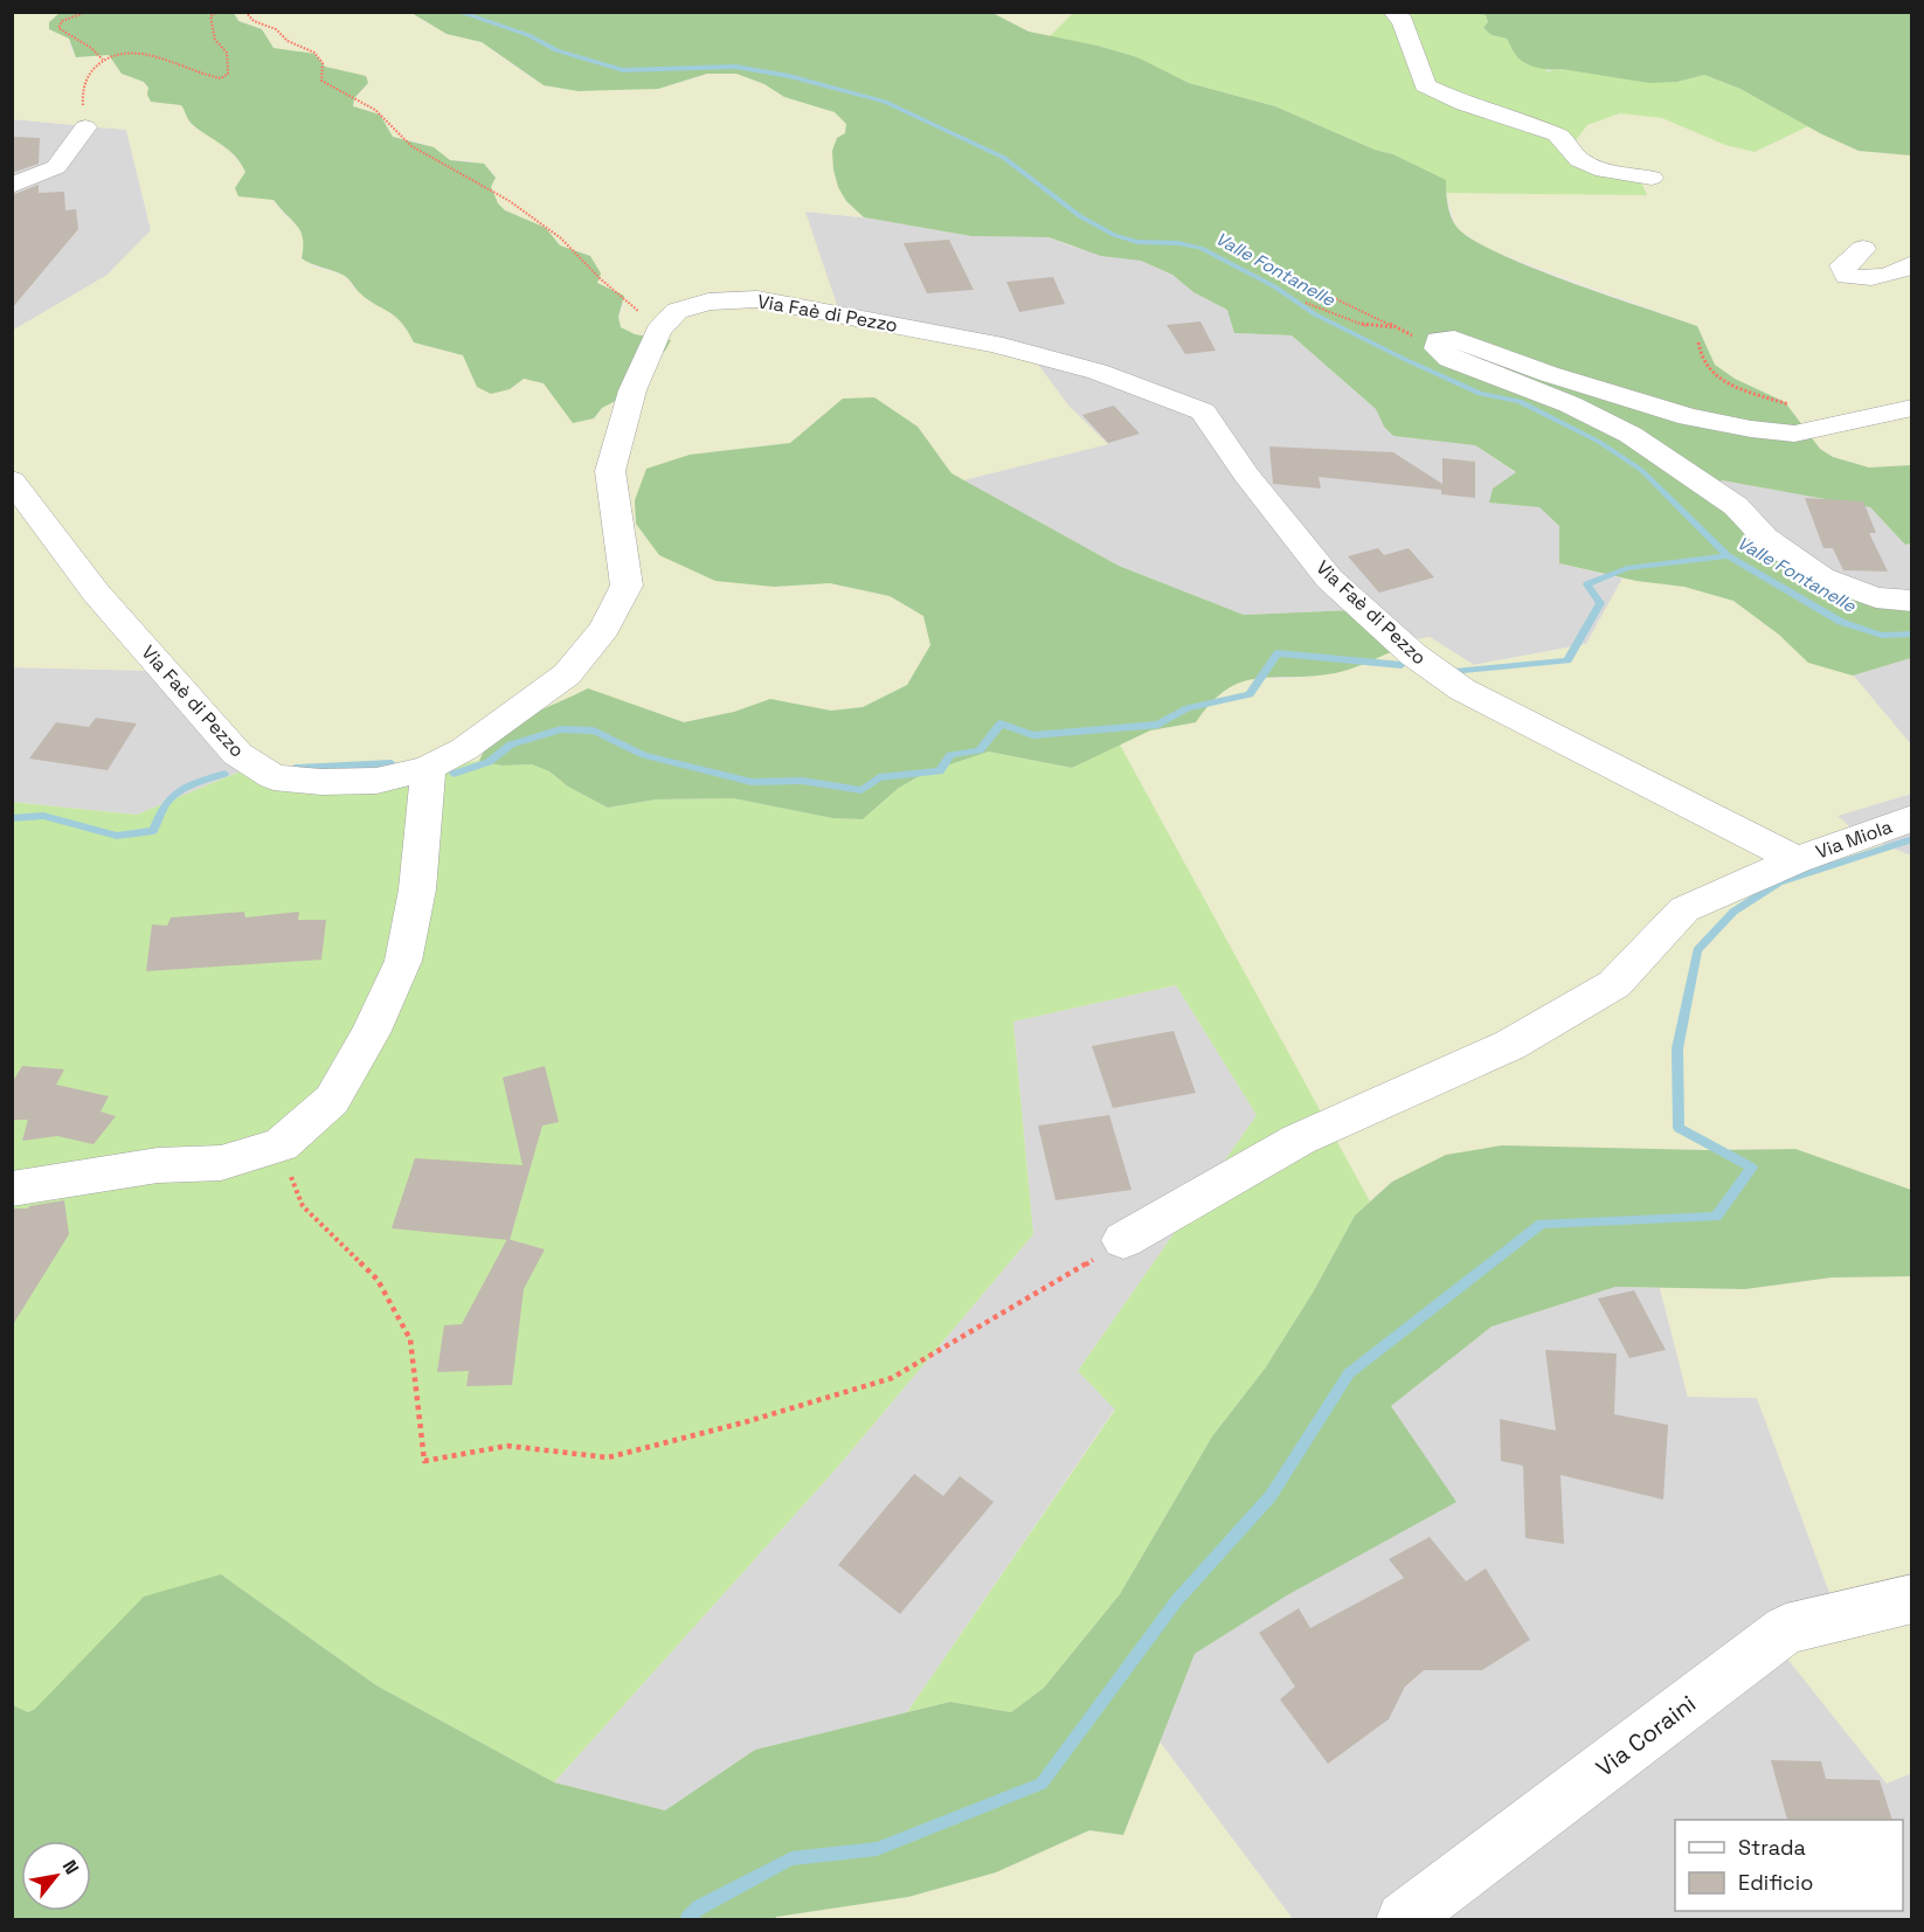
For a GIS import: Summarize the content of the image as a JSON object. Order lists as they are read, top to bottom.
{
  "streets": {
    "street": ["Via Faè di Pezzo", "Via Miola", "Via Coraini"]
  },
  "crossings": [
    ["Via Faè di Pezzo", "Via Miola"]
  ],
  "water": ["Valle Fontanelle"],
  "legend": ["Strada", "Edificio"],
  "north": "top right"
}
